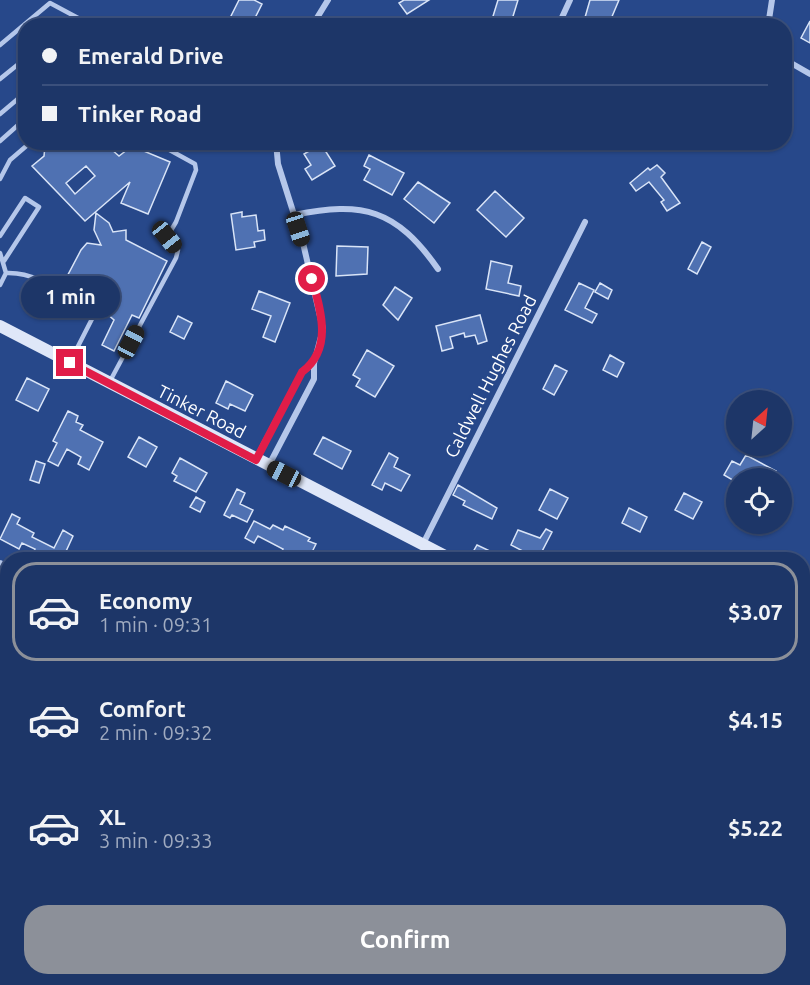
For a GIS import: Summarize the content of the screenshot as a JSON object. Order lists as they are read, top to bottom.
{
  "streets": {
    "main road": ["Tinker Road"],
    "street": ["Caldwell Hughes Road"]
  },
  "crossings": [
    ["Caldwell Hughes Road", "Tinker Road"]
  ],
  "north": "top right",
  "page": {
    "banner": ["Emerald Drive", "Tinker Road"],
    "bubble": "1 min",
    "list": [
      {
        "name": "Economy",
        "note": "1 min · 09:31",
        "value": "$3.07"
      },
      {
        "name": "Comfort",
        "note": "2 min · 09:32",
        "value": "$4.15"
      },
      {
        "name": "XL",
        "note": "3 min · 09:33",
        "value": "$5.22"
      }
    ],
    "buttons": "Confirm"
  }
}
